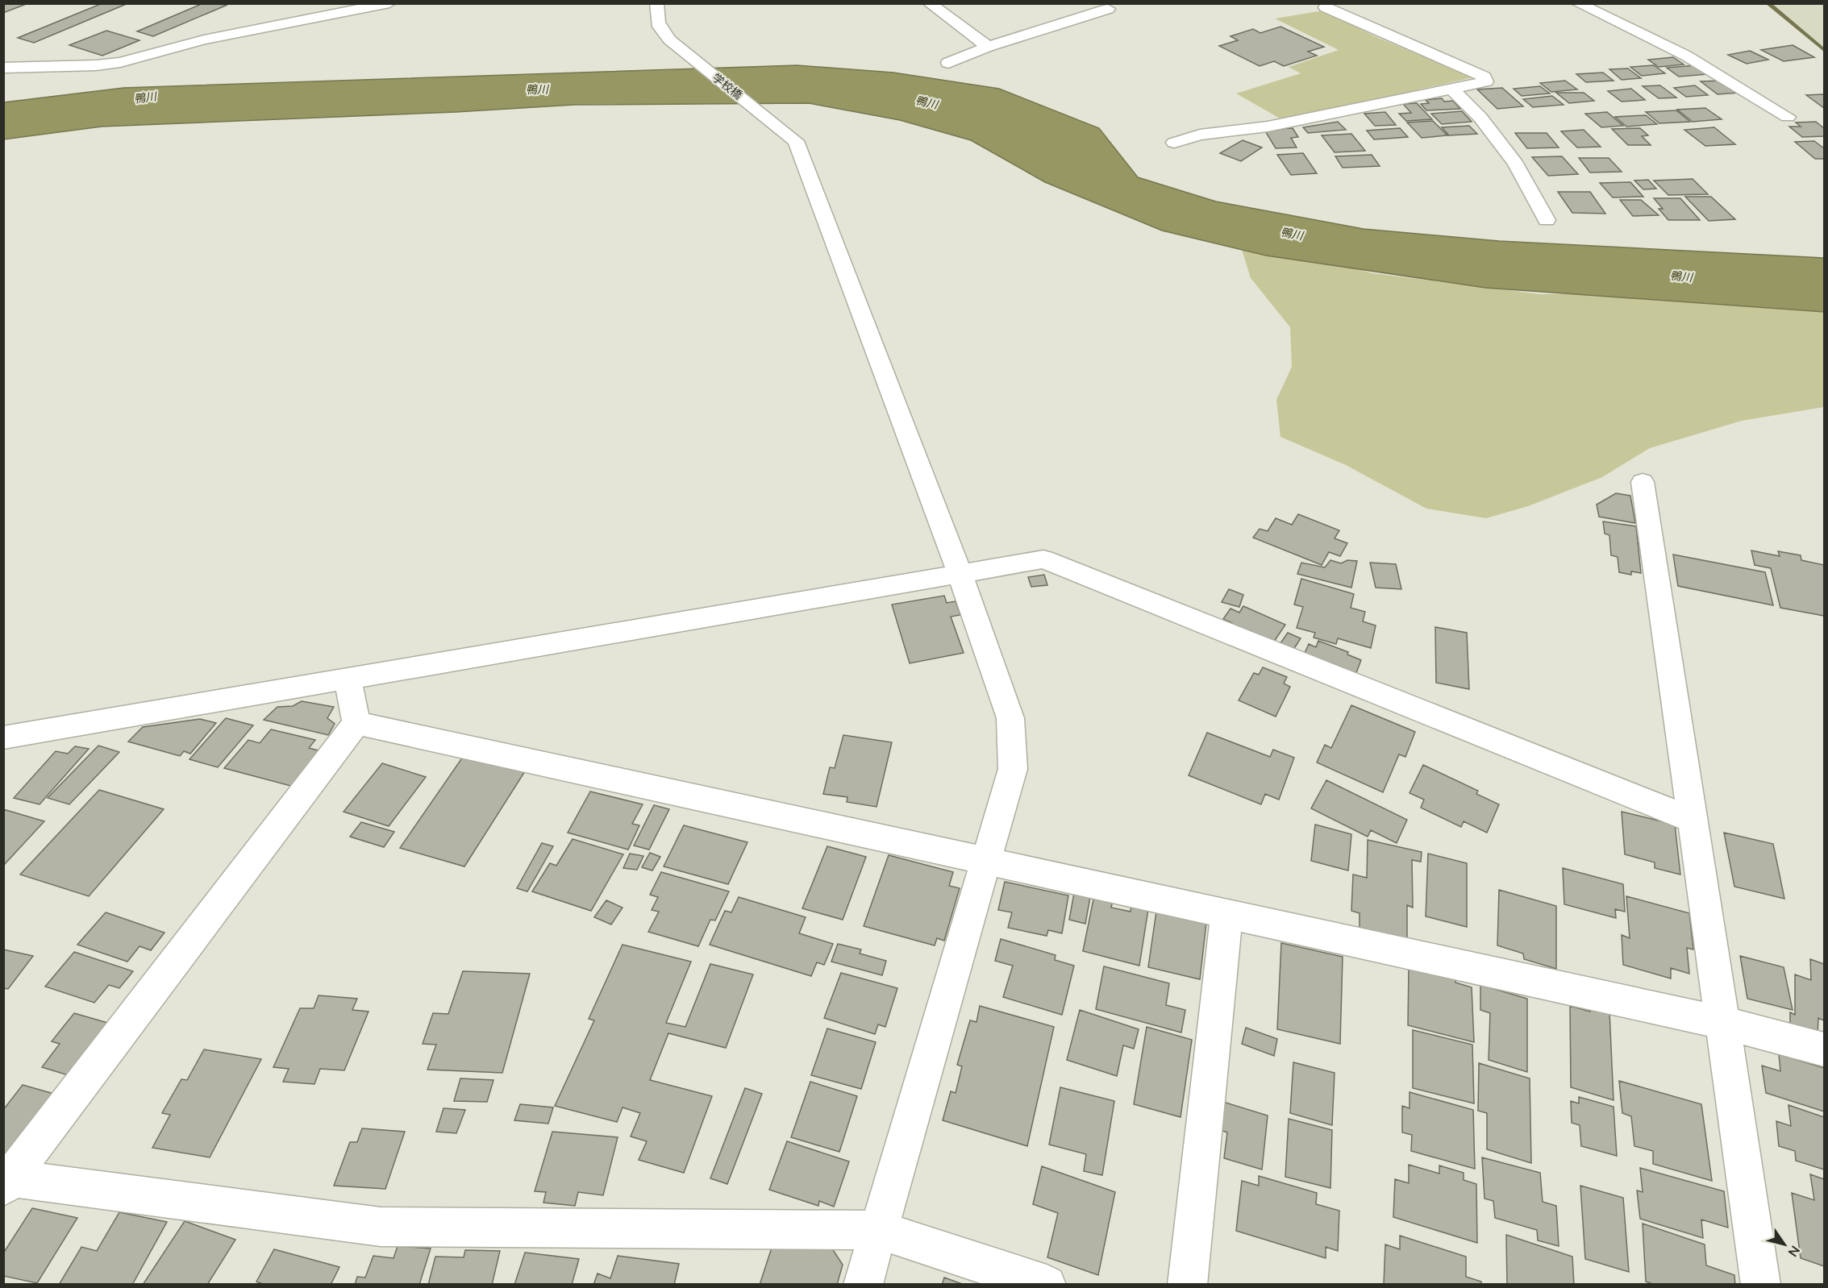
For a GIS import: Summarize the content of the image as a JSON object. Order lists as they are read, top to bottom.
{
  "streets": {
    "street": ["学校橋"]
  },
  "water": ["鴨川"],
  "north": "bottom right"
}
